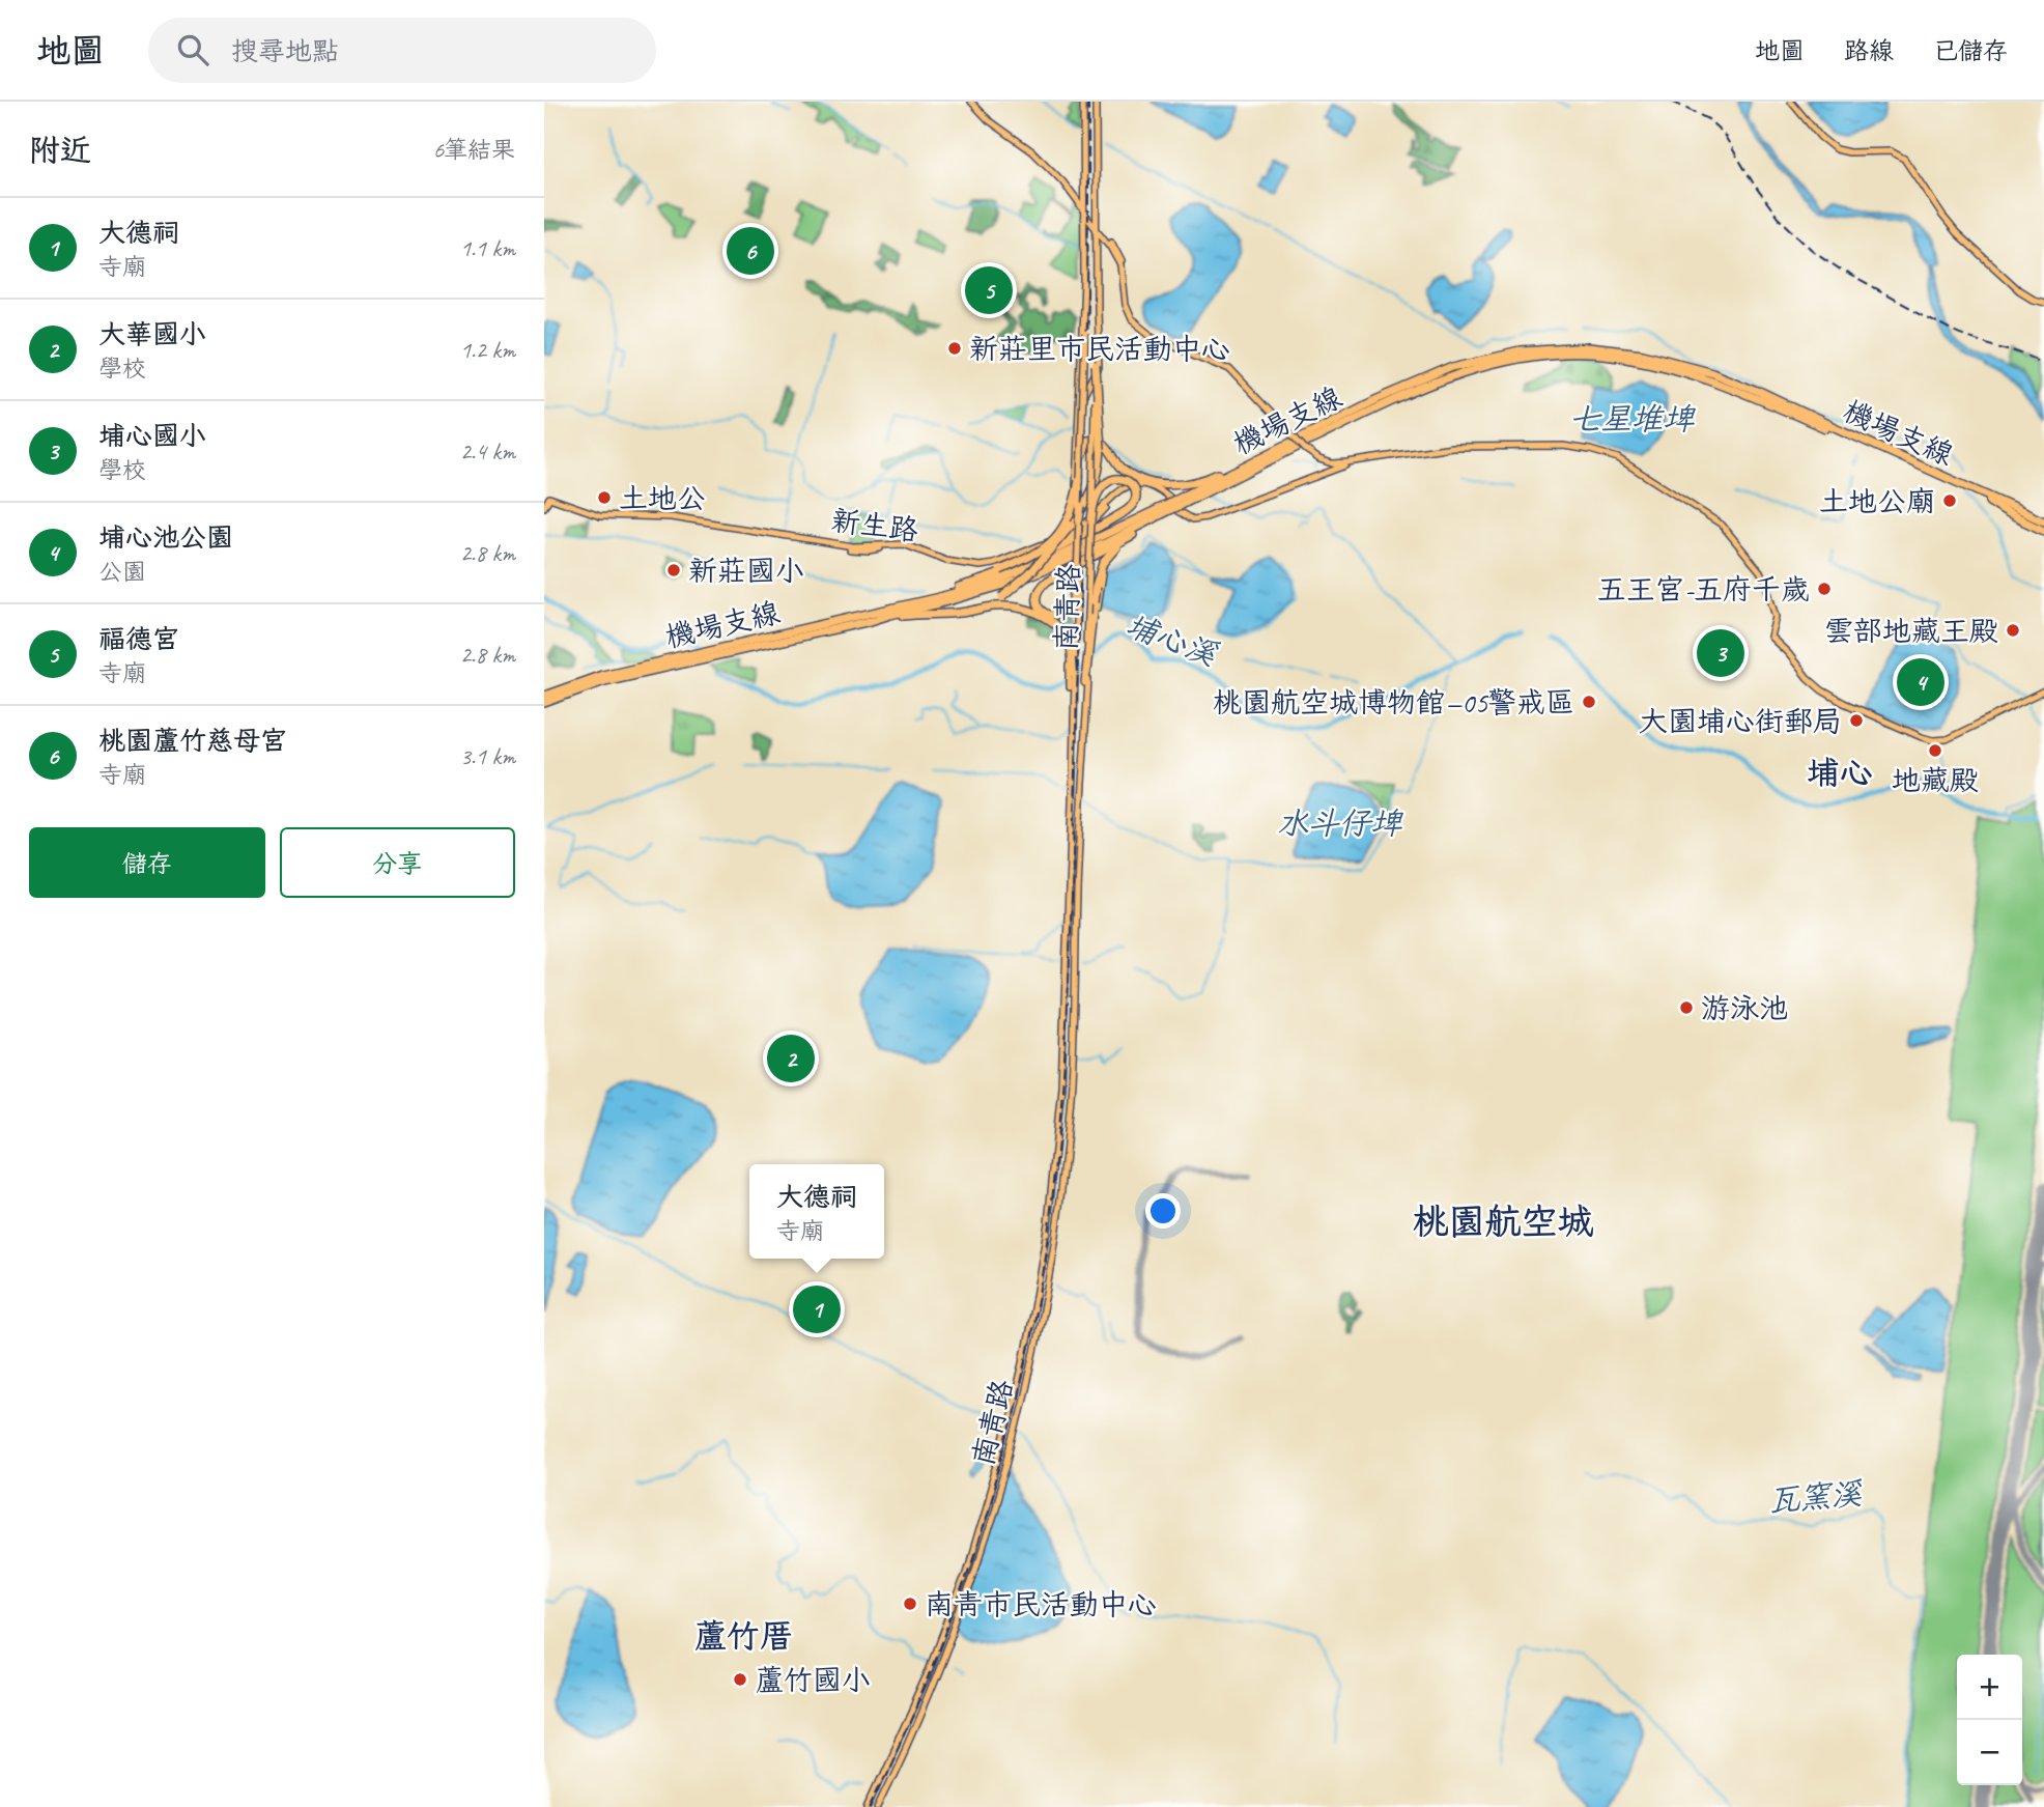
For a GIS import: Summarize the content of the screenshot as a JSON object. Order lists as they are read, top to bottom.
{
  "streets": {
    "highway": ["機場支線"],
    "main road": ["新生路", "南青路"]
  },
  "crossings": [
    ["機場支線", "新生路"],
    ["新生路", "南青路"]
  ],
  "districts": ["埔心", "桃園航空城", "蘆竹厝"],
  "water": [
    "七星堆埤",
    "埔心溪",
    "水斗仔埤",
    "瓦窯溪"
  ],
  "places": [
    "新莊里市民活動中心",
    "土地公",
    "土地公廟",
    "新莊國小",
    "五王宮-五府千歲",
    "雲部地藏王殿",
    "桃園航空城博物館—05警戒區",
    "大園埔心街郵局",
    "地藏殿",
    "游泳池",
    "南青市民活動中心",
    "蘆竹國小"
  ],
  "page": {
    "header": "地圖",
    "search": "搜尋地點",
    "nav": ["地圖", "路線", "已儲存"],
    "heading": ["附近", "6筆結果"],
    "list": [
      {
        "mark": "1",
        "name": "大德祠",
        "note": "寺廟",
        "value": "1.1 km"
      },
      {
        "mark": "2",
        "name": "大華國小",
        "note": "學校",
        "value": "1.2 km"
      },
      {
        "mark": "3",
        "name": "埔心國小",
        "note": "學校",
        "value": "2.4 km"
      },
      {
        "mark": "4",
        "name": "埔心池公園",
        "note": "公園",
        "value": "2.8 km"
      },
      {
        "mark": "5",
        "name": "福德宮",
        "note": "寺廟",
        "value": "2.8 km"
      },
      {
        "mark": "6",
        "name": "桃園蘆竹慈母宮",
        "note": "寺廟",
        "value": "3.1 km"
      }
    ],
    "pins": [
      "6",
      "5",
      "3",
      "4",
      "2",
      "1"
    ],
    "buttons": ["儲存", "分享"],
    "popup": ["大德祠", "寺廟"],
    "map_buttons": ["+", "−"]
  }
}
